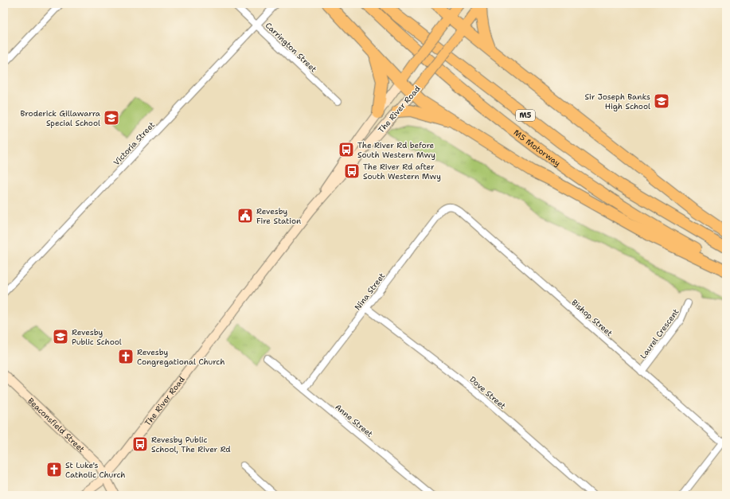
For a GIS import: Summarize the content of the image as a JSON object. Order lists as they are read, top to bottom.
{
  "streets": {
    "highway": ["M5", "M5 Motorway"],
    "main road": ["The River Road", "Beaconsfield Street"],
    "street": [
      "Carrington Street",
      "Victoria Street",
      "Nina Street",
      "Bishop Street",
      "Laurel Crescent",
      "Dove Street",
      "Anne Street"
    ]
  },
  "crossings": [
    ["Carrington Street", "Victoria Street"],
    ["The River Road", "Beaconsfield Street"],
    ["Nina Street", "Bishop Street"],
    ["Nina Street", "Dove Street"],
    ["Nina Street", "Anne Street"],
    ["Bishop Street", "Laurel Crescent"]
  ],
  "places": {
    "school or university": ["Sir Joseph Banks High School", "Broderick Gillawarra Special School", "Revesby Public School"],
    "bus stop": ["The River Rd before South Western Mwy", "The River Rd after South Western Mwy", "Revesby Public School, The River Rd"],
    "public building": ["Revesby Fire Station"],
    "church": ["Revesby Congregational Church", "St Luke's Catholic Church"]
  }
}
